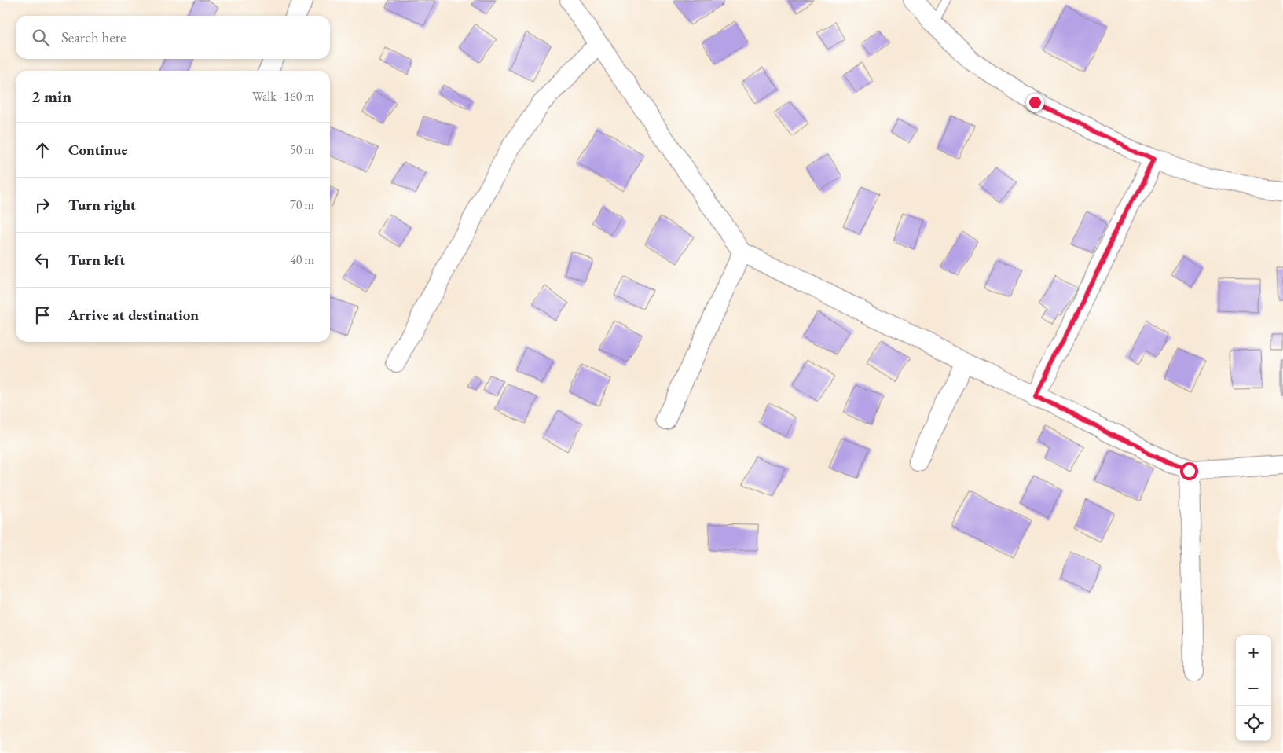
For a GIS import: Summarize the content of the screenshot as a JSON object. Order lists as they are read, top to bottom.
{
  "page": {
    "search": "Search here",
    "heading": ["2 min", "Walk · 160 m"],
    "list": [
      ["Continue", "50 m"],
      ["Turn right", "70 m"],
      ["Turn left", "40 m"],
      "Arrive at destination"
    ],
    "map_buttons": ["+", "−"]
  }
}
